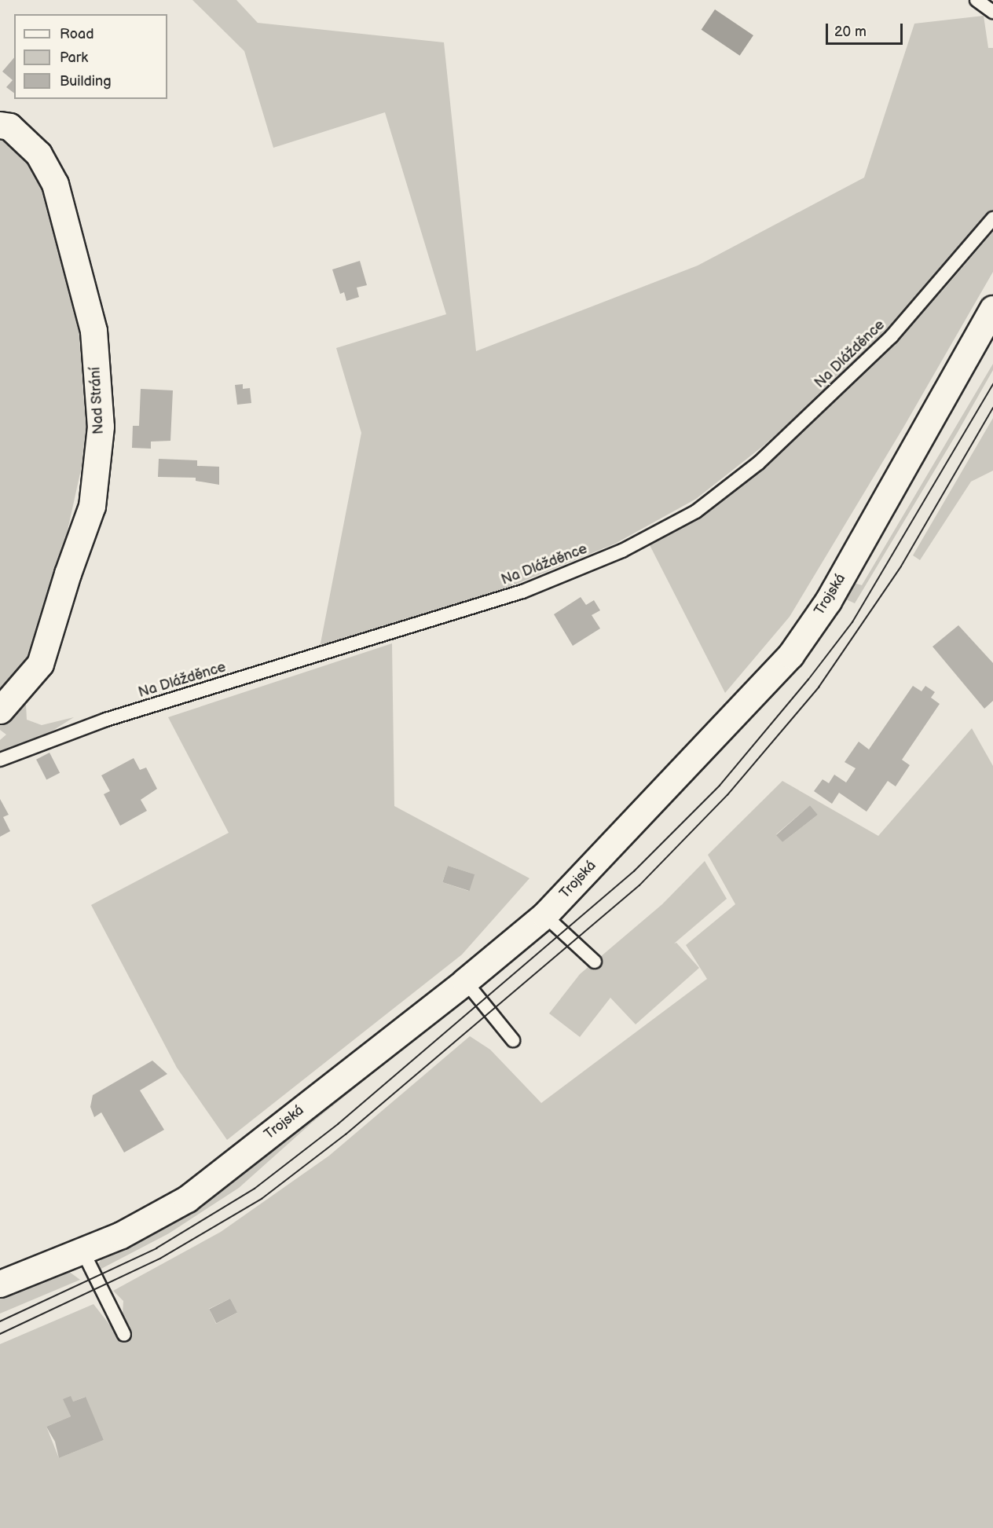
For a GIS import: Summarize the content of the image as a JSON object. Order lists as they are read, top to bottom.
{
  "streets": {
    "street": ["Nad Strání", "Trojská"],
    "lane": ["Na Dlážděnce"]
  },
  "legend": ["Road", "Park", "Building"],
  "scale_bar": "20 m"
}
